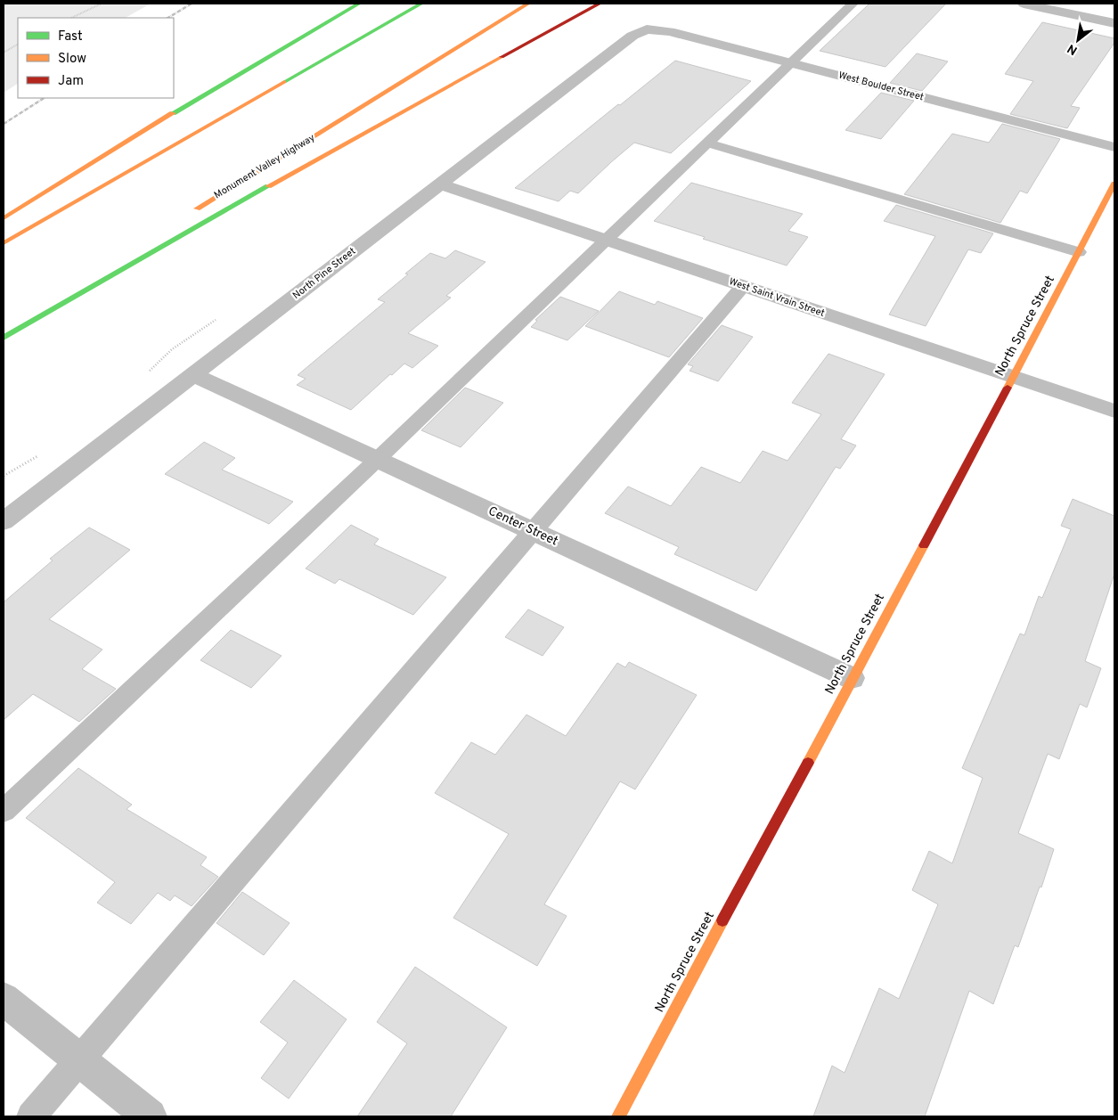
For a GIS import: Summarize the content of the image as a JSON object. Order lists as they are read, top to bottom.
{
  "streets": {
    "main road": ["Monument Valley Highway", "North Spruce Street"],
    "street": [
      "West Boulder Street",
      "North Pine Street",
      "West Saint Vrain Street",
      "Center Street"
    ]
  },
  "crossings": [
    ["West Boulder Street", "North Pine Street"],
    ["North Pine Street", "West Saint Vrain Street"],
    ["North Pine Street", "Center Street"],
    ["West Saint Vrain Street", "North Spruce Street"],
    ["North Spruce Street", "Center Street"]
  ],
  "legend": ["Fast", "Slow", "Jam"],
  "north": "bottom left"
}
